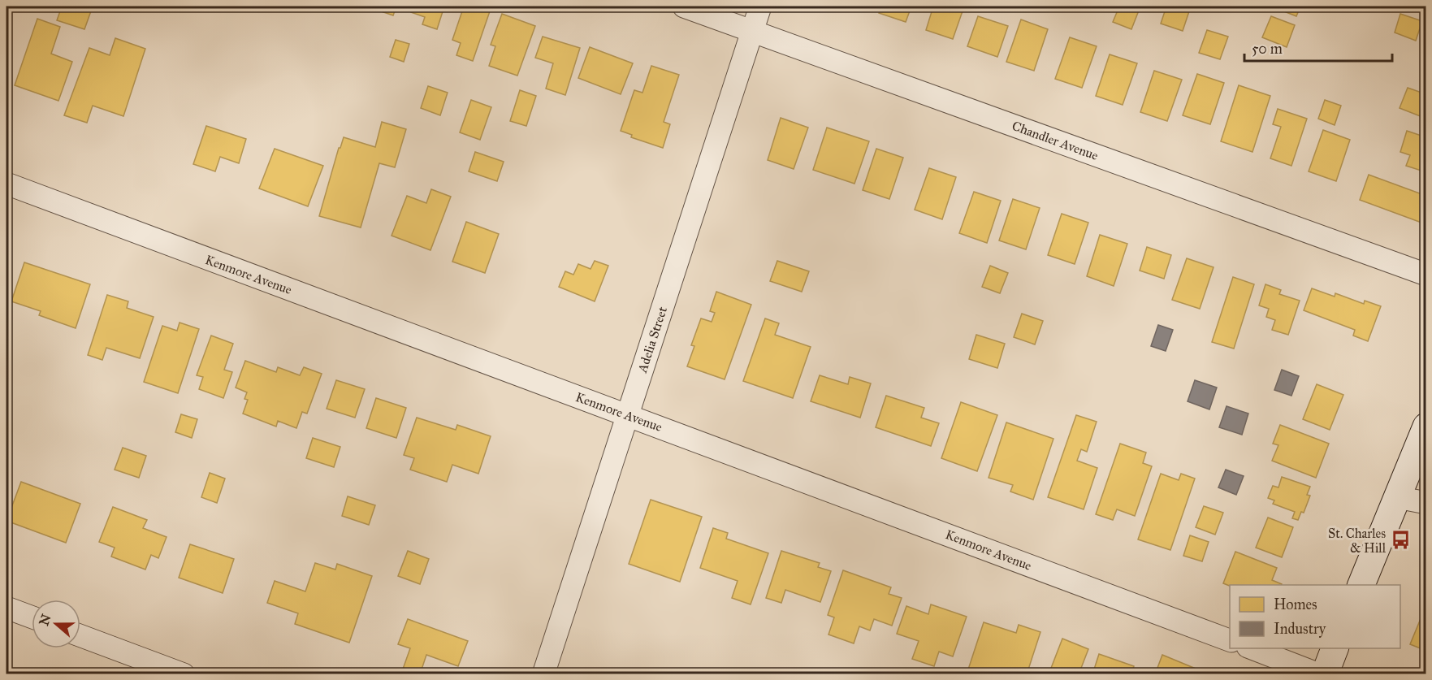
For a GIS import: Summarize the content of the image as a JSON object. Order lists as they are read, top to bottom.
{
  "streets": {
    "street": ["Chandler Avenue", "Kenmore Avenue", "Adelia Street"]
  },
  "crossings": [
    ["Chandler Avenue", "Adelia Street"],
    ["Kenmore Avenue", "Adelia Street"]
  ],
  "places": {
    "bus stop": ["St. Charles & Hill"]
  },
  "legend": ["Homes", "Industry"],
  "scale_bar": "50 m",
  "north": "left"
}
